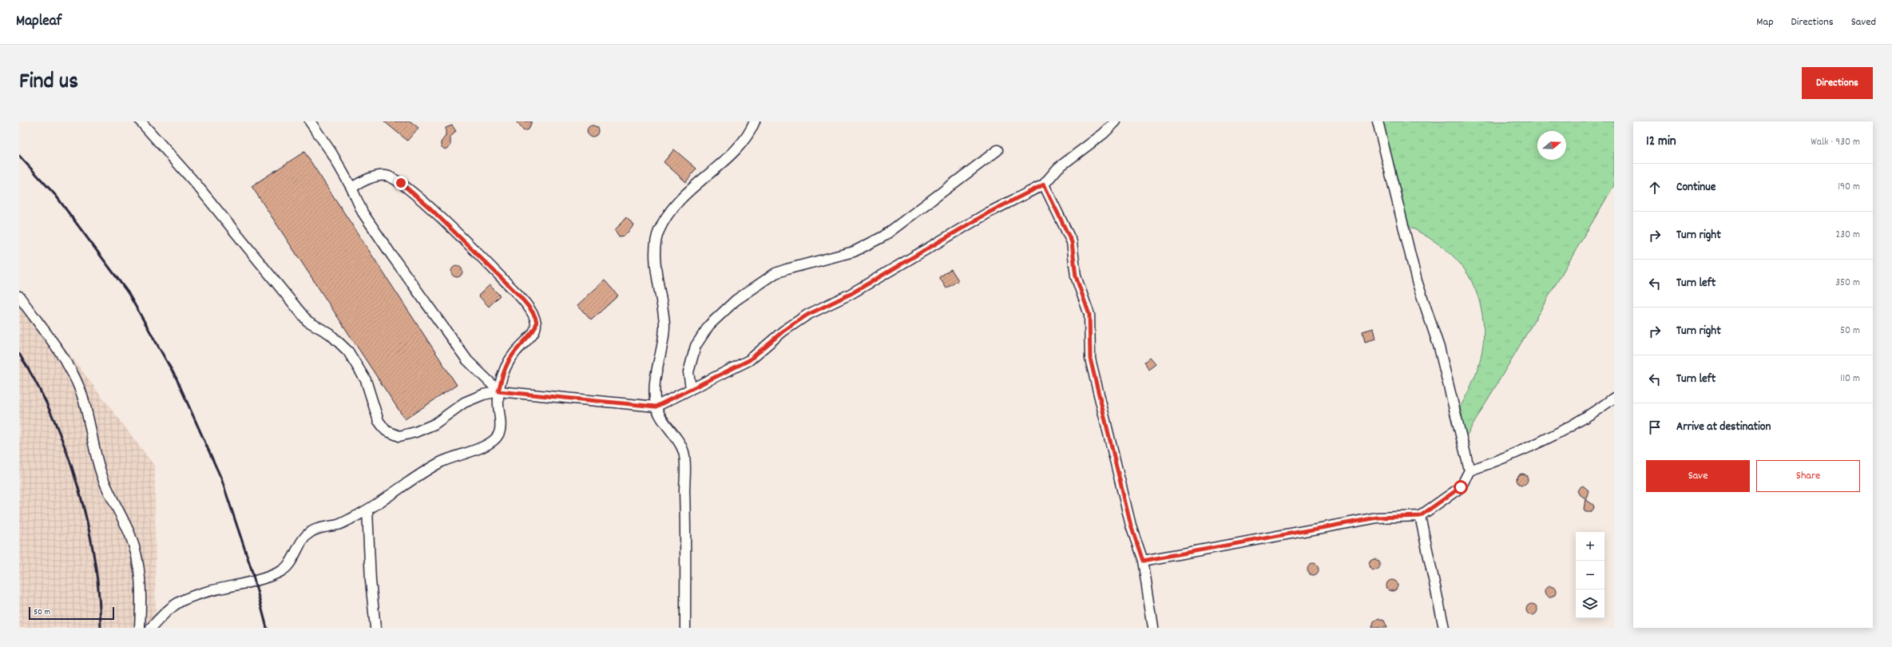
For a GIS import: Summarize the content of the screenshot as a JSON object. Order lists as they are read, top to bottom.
{
  "scale_bar": "50 m",
  "north": "right",
  "page": {
    "header": "Mapleaf",
    "nav": ["Map", "Directions", "Saved"],
    "title": "Find us",
    "buttons": [
      "Directions",
      ["Save", "Share"]
    ],
    "heading": ["12 min", "Walk · 930 m"],
    "list": [
      ["Continue", "190 m"],
      ["Turn right", "230 m"],
      ["Turn left", "350 m"],
      ["Turn right", "50 m"],
      ["Turn left", "110 m"],
      "Arrive at destination"
    ],
    "map_buttons": ["+", "−"],
    "scale": "50 m"
  }
}
